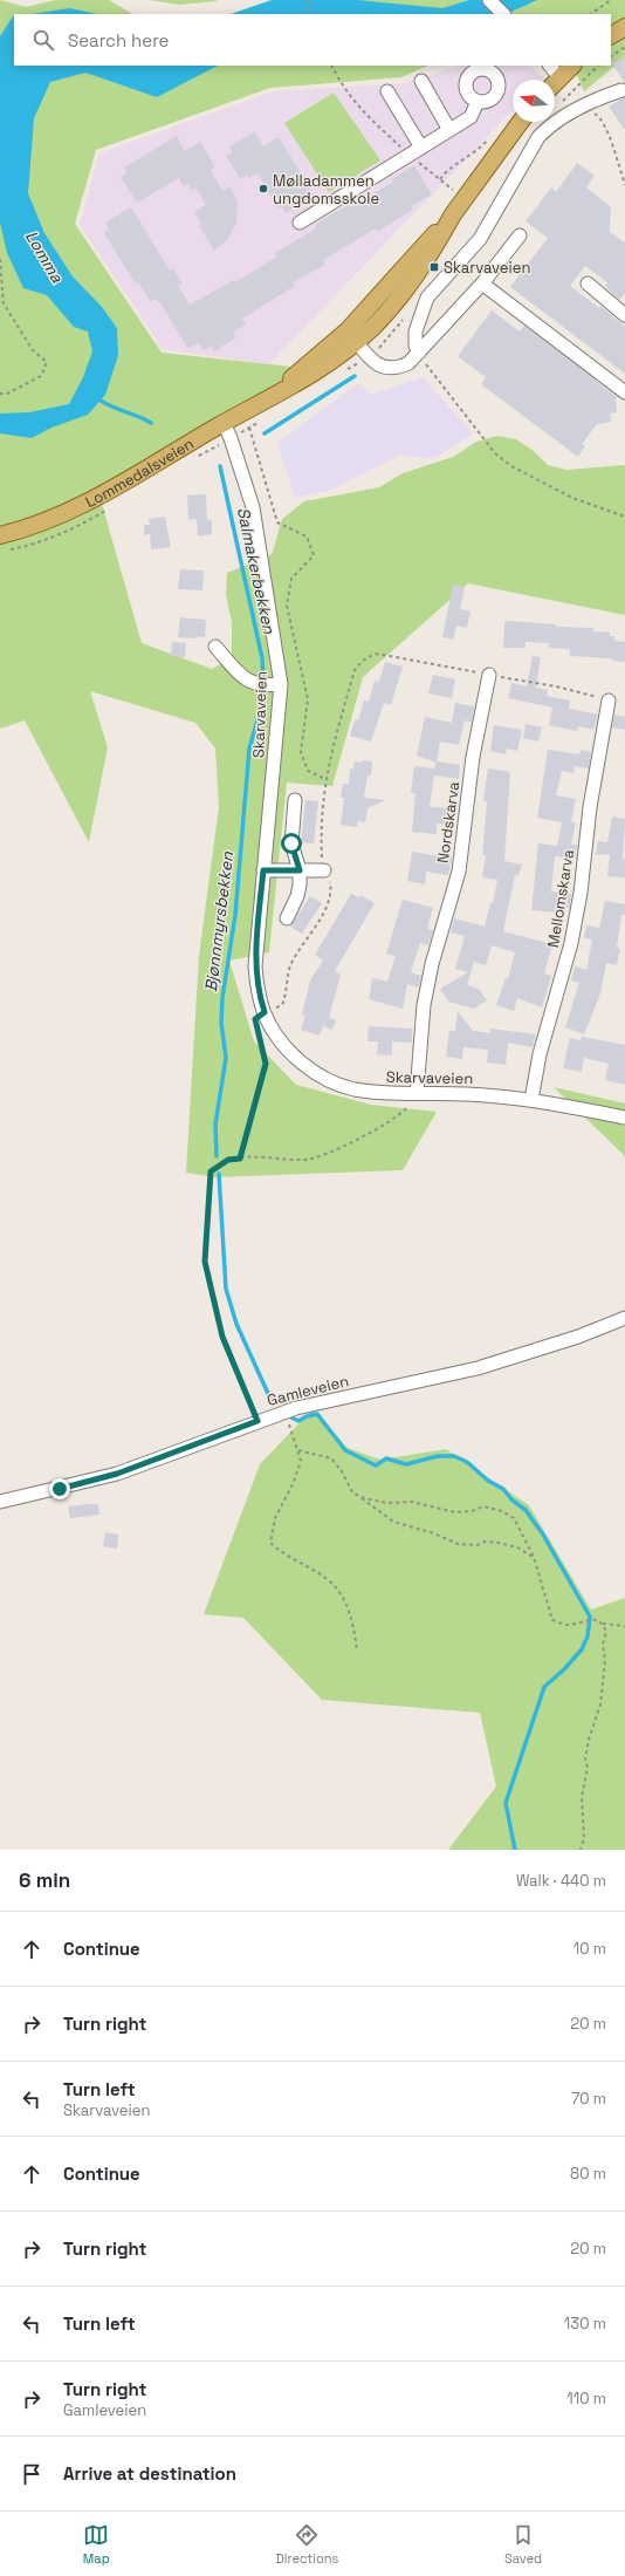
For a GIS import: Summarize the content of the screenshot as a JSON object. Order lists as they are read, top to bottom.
{
  "streets": {
    "main road": ["Lommedalsveien"],
    "street": [
      "Skarvaveien",
      "Nordskarva",
      "Mellomskarva",
      "Gamleveien"
    ]
  },
  "crossings": [
    ["Lommedalsveien", "Skarvaveien"],
    ["Skarvaveien", "Nordskarva"],
    ["Skarvaveien", "Mellomskarva"]
  ],
  "water": ["Lomma", "Salmakerbekken", "Bjønnmyrsbekken"],
  "places": {
    "other": ["Mølladammen ungdomsskole"],
    "transit": ["Skarvaveien"]
  },
  "north": "left",
  "page": {
    "search": "Search here",
    "heading": ["6 min", "Walk · 440 m"],
    "list": [
      ["Continue", "10 m"],
      ["Turn right", "20 m"],
      ["Turn left", "Skarvaveien", "70 m"],
      ["Continue", "80 m"],
      ["Turn right", "20 m"],
      ["Turn left", "130 m"],
      ["Turn right", "Gamleveien", "110 m"],
      "Arrive at destination"
    ],
    "nav": ["Map", "Directions", "Saved"]
  }
}
